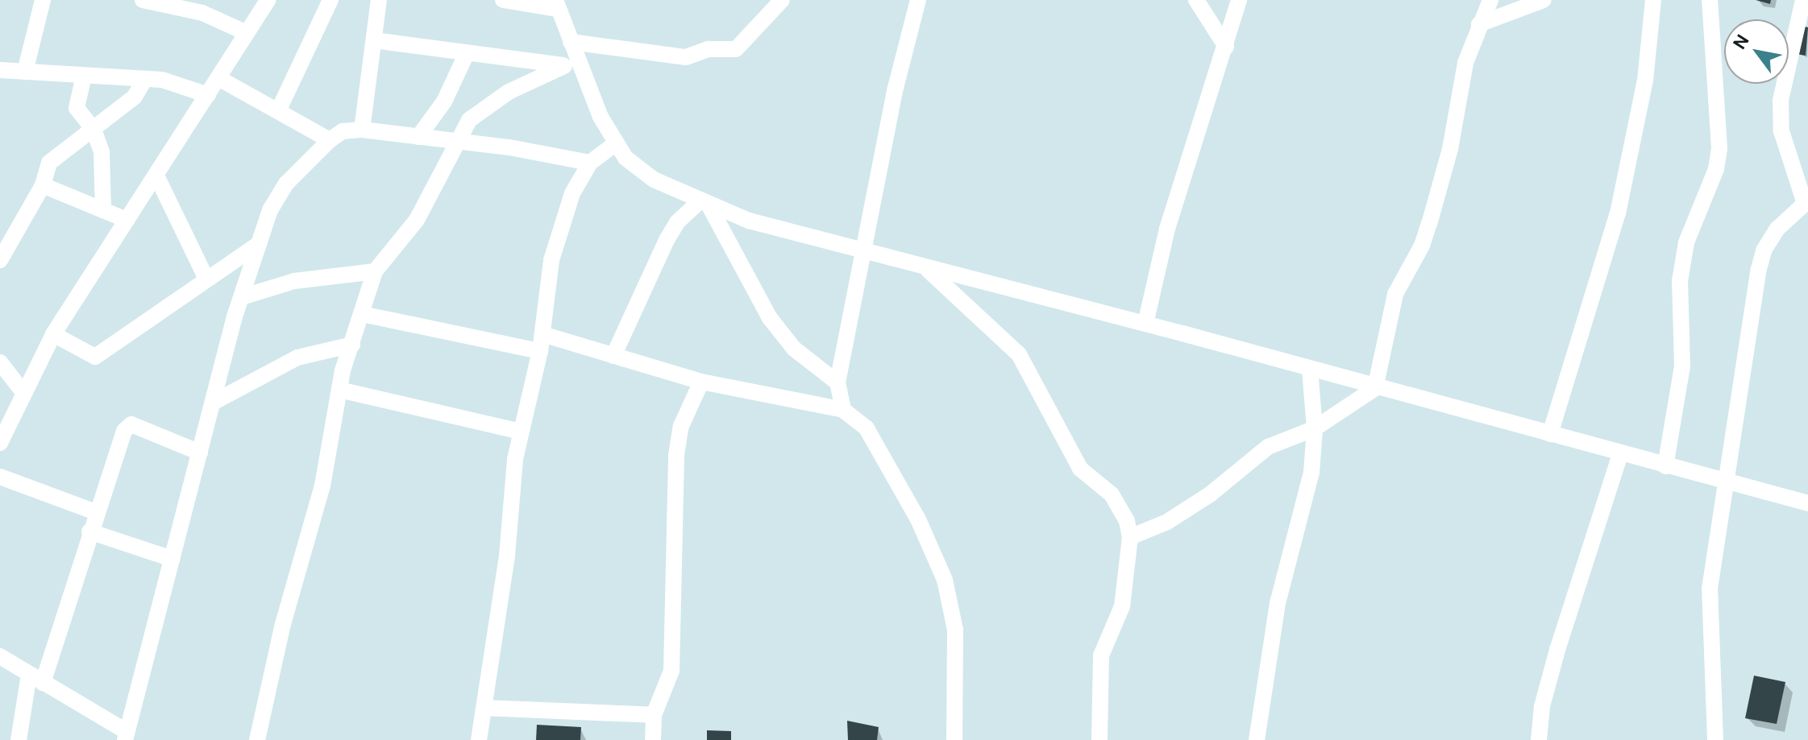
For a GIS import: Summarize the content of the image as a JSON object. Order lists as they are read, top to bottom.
{
  "north": "top left"
}
